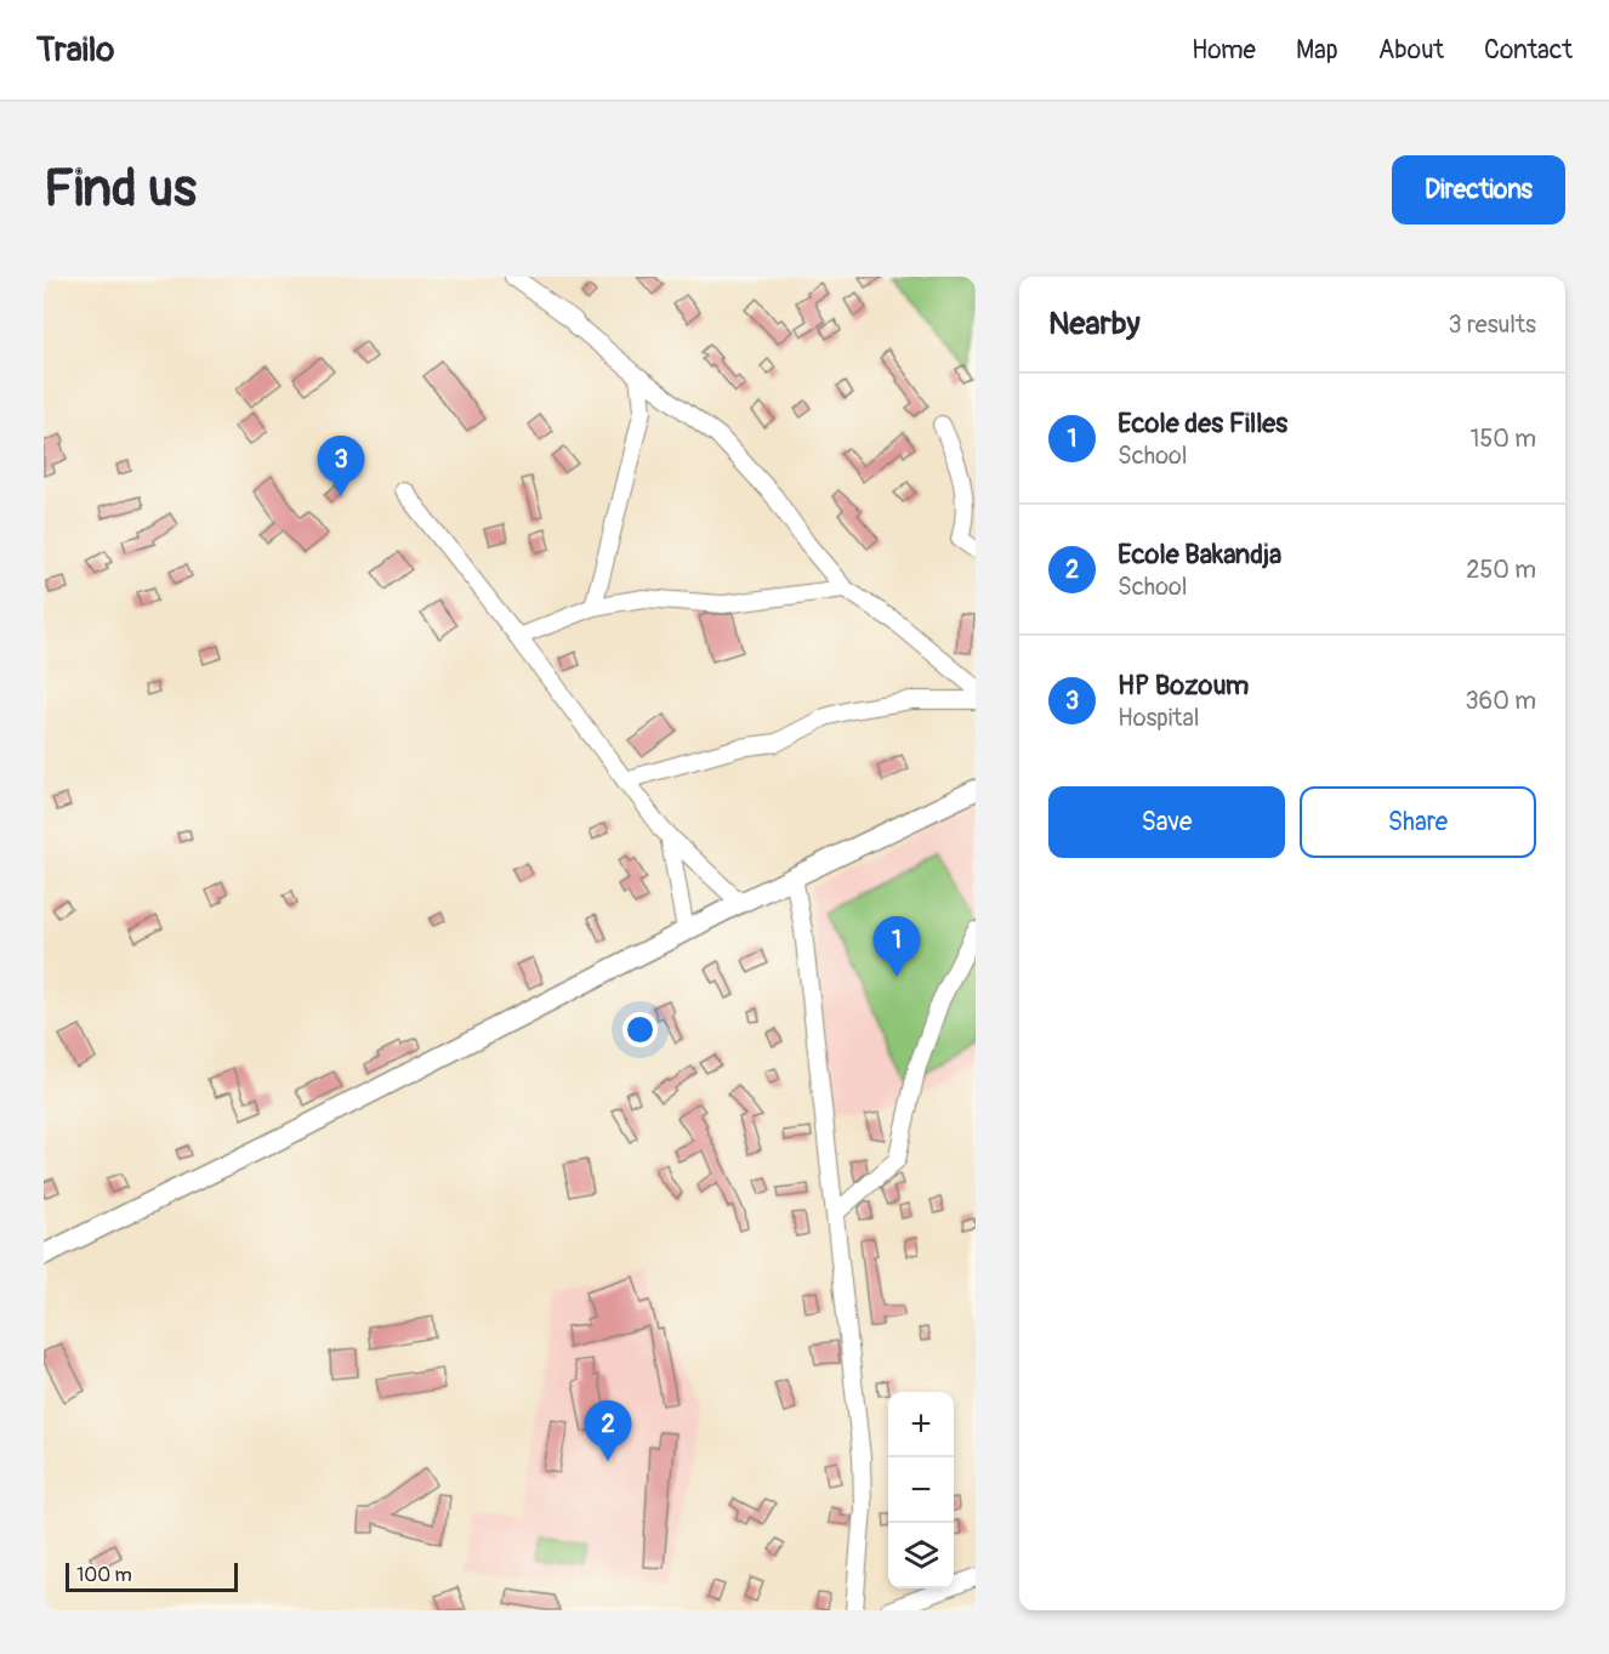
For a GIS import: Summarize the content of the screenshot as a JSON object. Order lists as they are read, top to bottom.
{
  "scale_bar": "100 m",
  "page": {
    "header": "Trailo",
    "nav": [
      "Home",
      "Map",
      "About",
      "Contact"
    ],
    "buttons": [
      "Directions",
      ["Save", "Share"]
    ],
    "title": "Find us",
    "heading": ["Nearby", "3 results"],
    "list": [
      {
        "mark": "1",
        "name": "Ecole des Filles",
        "note": "School",
        "value": "150 m"
      },
      {
        "mark": "2",
        "name": "Ecole Bakandja",
        "note": "School",
        "value": "250 m"
      },
      {
        "mark": "3",
        "name": "HP Bozoum",
        "note": "Hospital",
        "value": "360 m"
      }
    ],
    "pins": ["3", "1", "2"],
    "map_buttons": ["+", "−"],
    "scale": "100 m"
  }
}
